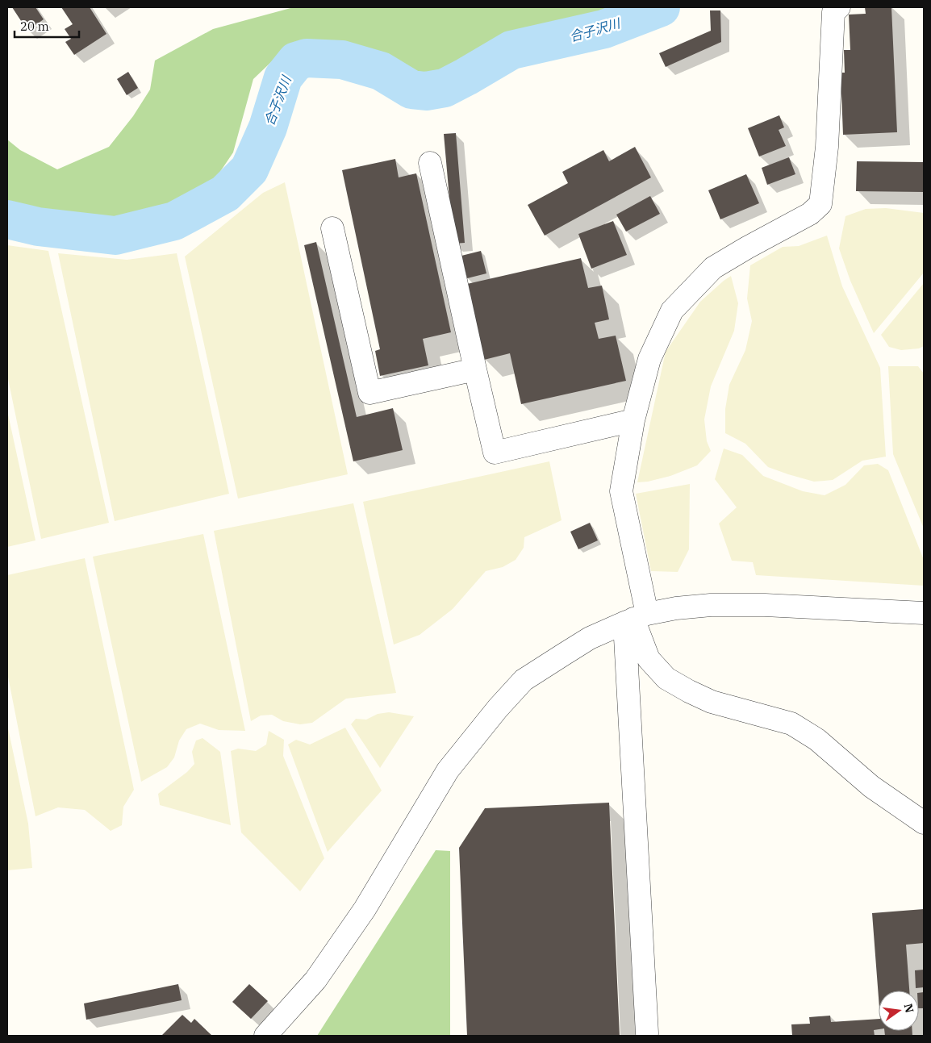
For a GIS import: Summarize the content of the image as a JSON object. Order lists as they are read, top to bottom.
{
  "water": ["合子沢川"],
  "scale_bar": "20 m",
  "north": "right"
}
